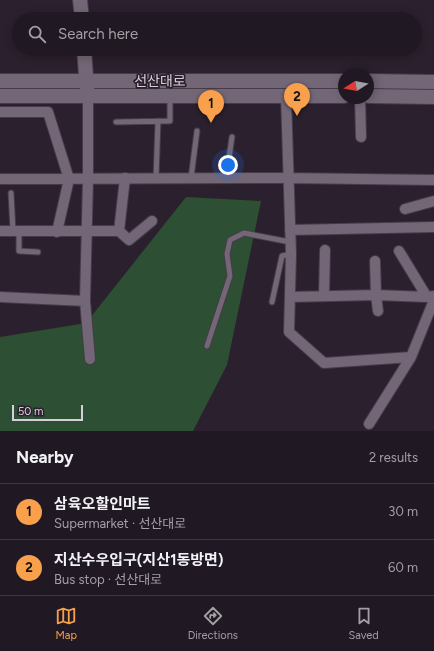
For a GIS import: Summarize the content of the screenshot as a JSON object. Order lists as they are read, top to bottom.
{
  "streets": {
    "main road": ["선산대로"]
  },
  "scale_bar": "50 m",
  "north": "left",
  "page": {
    "search": "Search here",
    "pins": ["2", "1"],
    "scale": "50 m",
    "heading": ["Nearby", "2 results"],
    "list": [
      {
        "mark": "1",
        "name": "삼육오할인마트",
        "note": "Supermarket · 선산대로",
        "value": "30 m"
      },
      {
        "mark": "2",
        "name": "지산수우입구(지산1동방면)",
        "note": "Bus stop · 선산대로",
        "value": "60 m"
      }
    ],
    "nav": ["Map", "Directions", "Saved"]
  }
}
